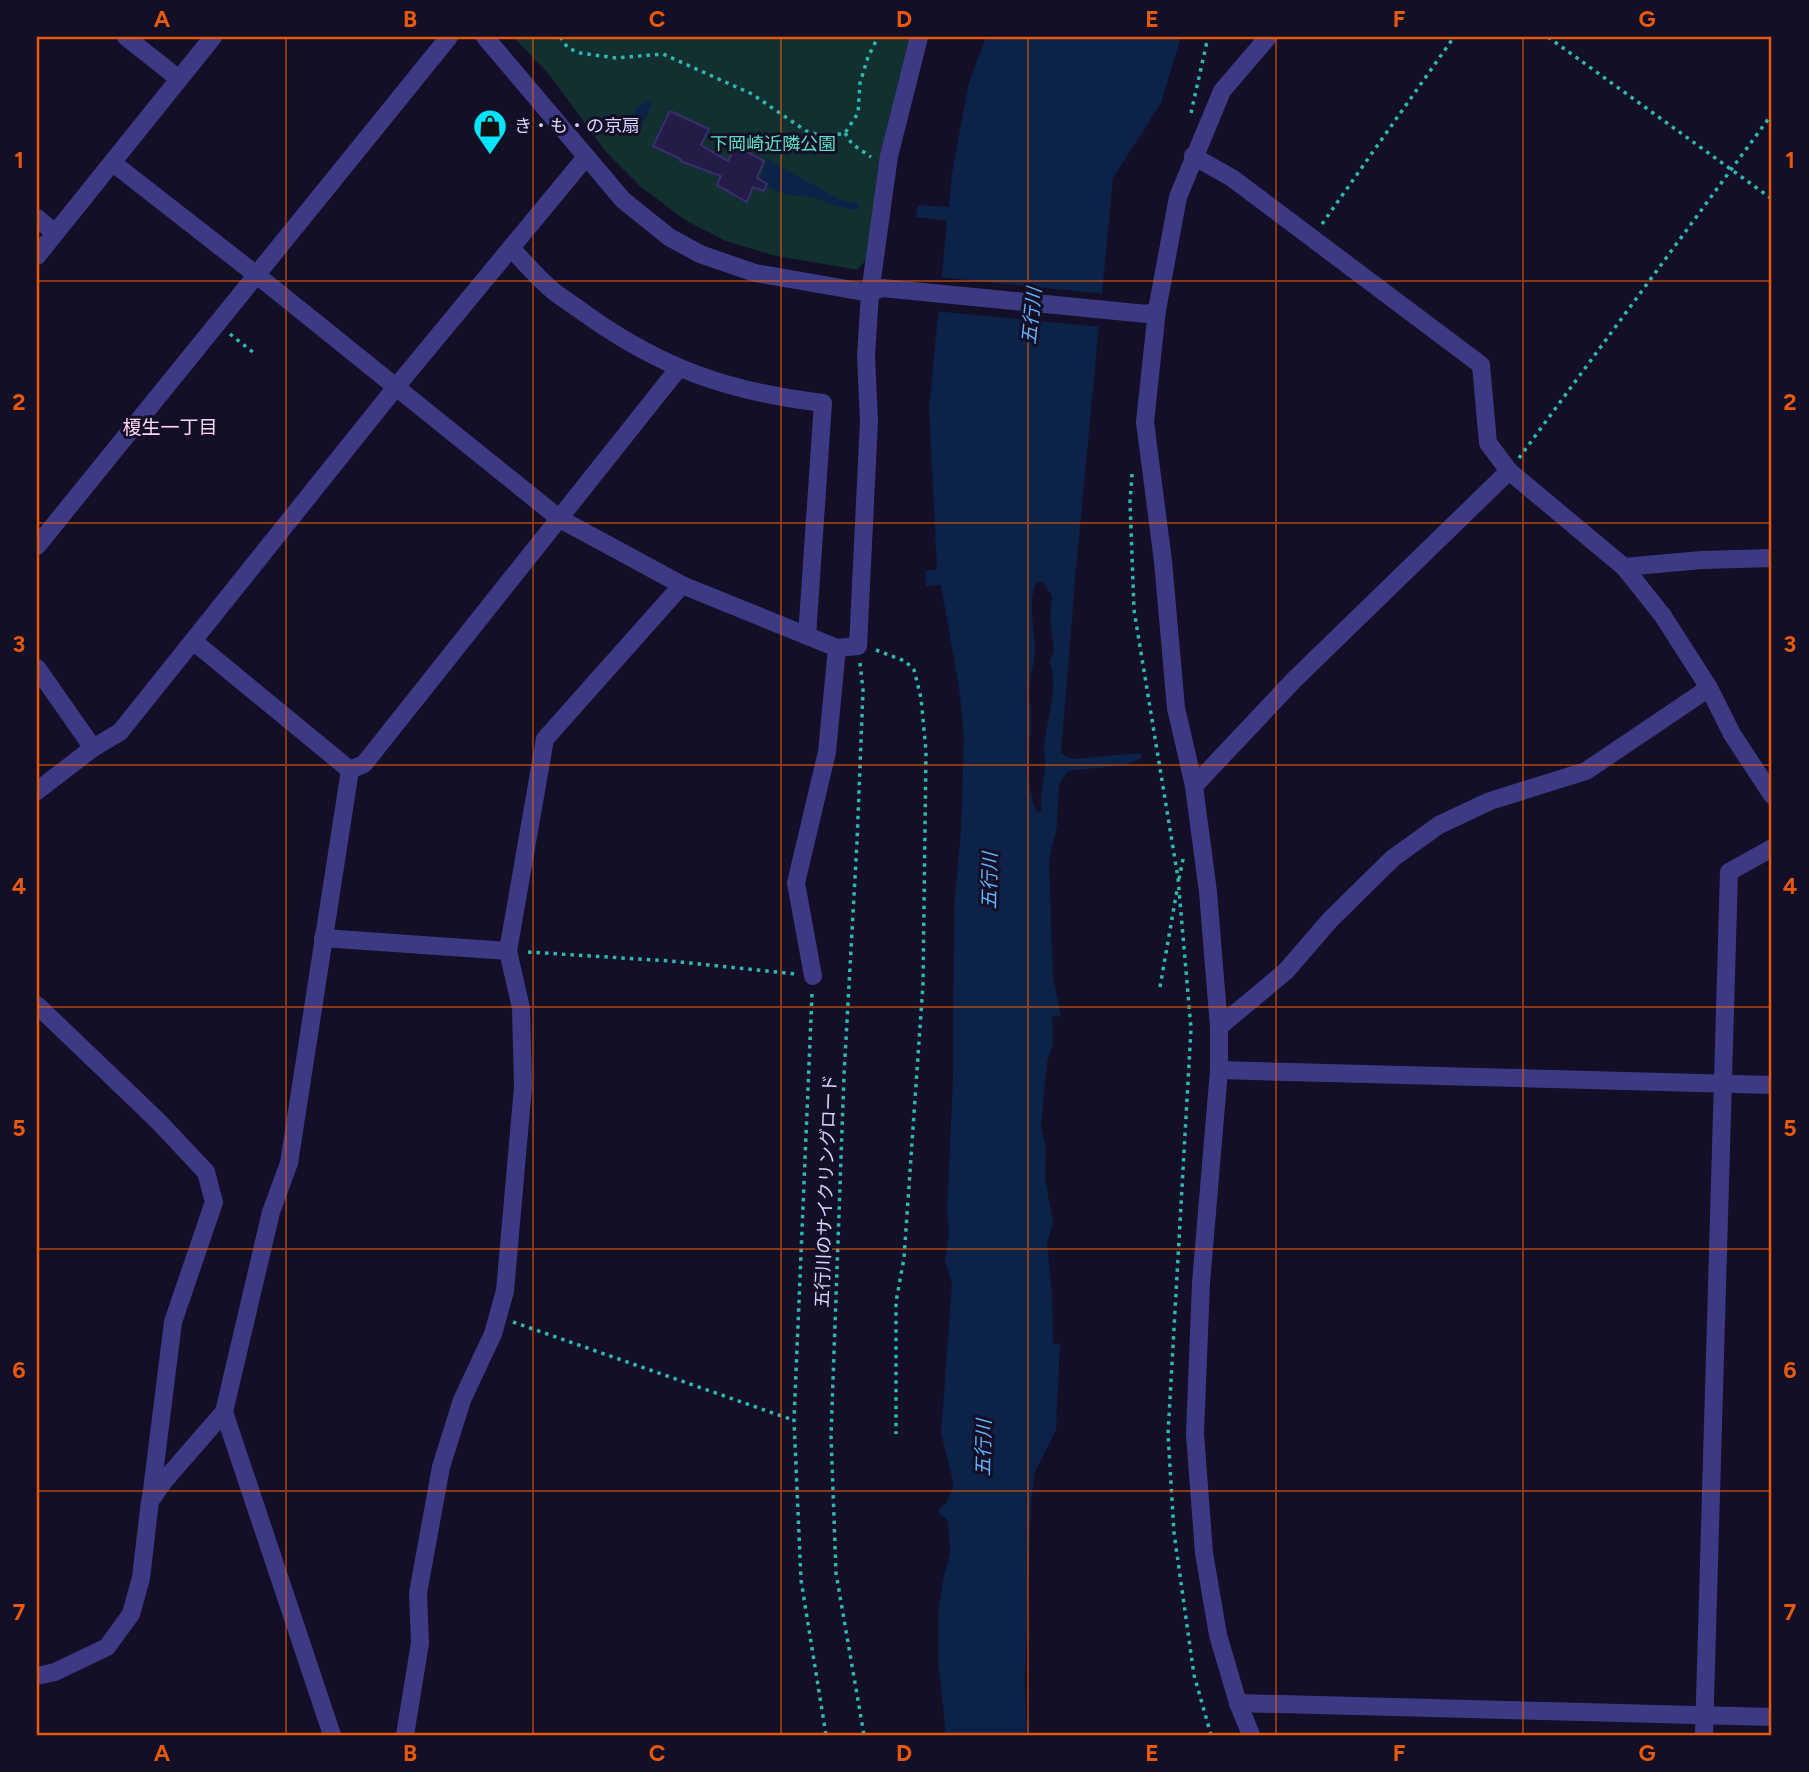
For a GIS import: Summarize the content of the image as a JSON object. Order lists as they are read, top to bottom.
{
  "streets": {
    "path": ["五行川のサイクリングロード"]
  },
  "districts": ["榎生一丁目"],
  "water": ["五行川"],
  "parks": ["下岡崎近隣公園"],
  "places": {
    "shop": ["き・も・の京扇"]
  },
  "grid": {
    "columns": [
      "A",
      "B",
      "C",
      "D",
      "E",
      "F",
      "G"
    ],
    "rows": [
      "1",
      "2",
      "3",
      "4",
      "5",
      "6",
      "7"
    ]
  }
}
